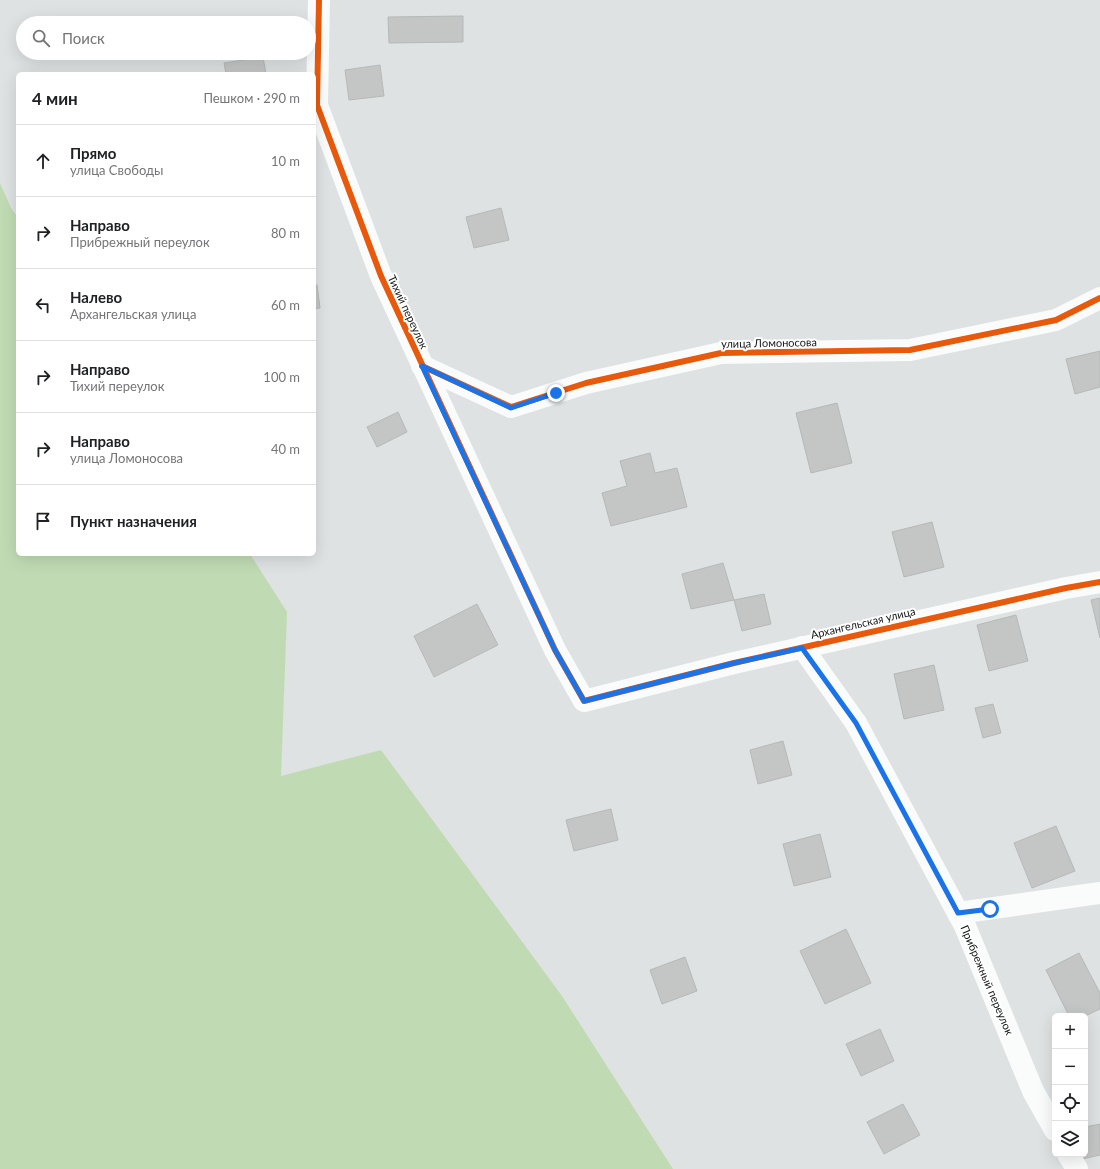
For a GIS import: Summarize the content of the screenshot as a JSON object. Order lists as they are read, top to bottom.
{
  "streets": {
    "street": [
      "Тихий переулок",
      "улица Ломоносова",
      "Архангельская улица",
      "Прибрежный переулок"
    ]
  },
  "crossings": [
    ["Тихий переулок", "улица Ломоносова"],
    ["Тихий переулок", "Архангельская улица"],
    ["Архангельская улица", "Прибрежный переулок"]
  ],
  "page": {
    "search": "Поиск",
    "heading": ["4 мин", "Пешком · 290 m"],
    "list": [
      ["Прямо", "улица Свободы", "10 m"],
      ["Направо", "Прибрежный переулок", "80 m"],
      ["Налево", "Архангельская улица", "60 m"],
      ["Направо", "Тихий переулок", "100 m"],
      ["Направо", "улица Ломоносова", "40 m"],
      "Пункт назначения"
    ],
    "map_buttons": ["+", "−"]
  }
}
